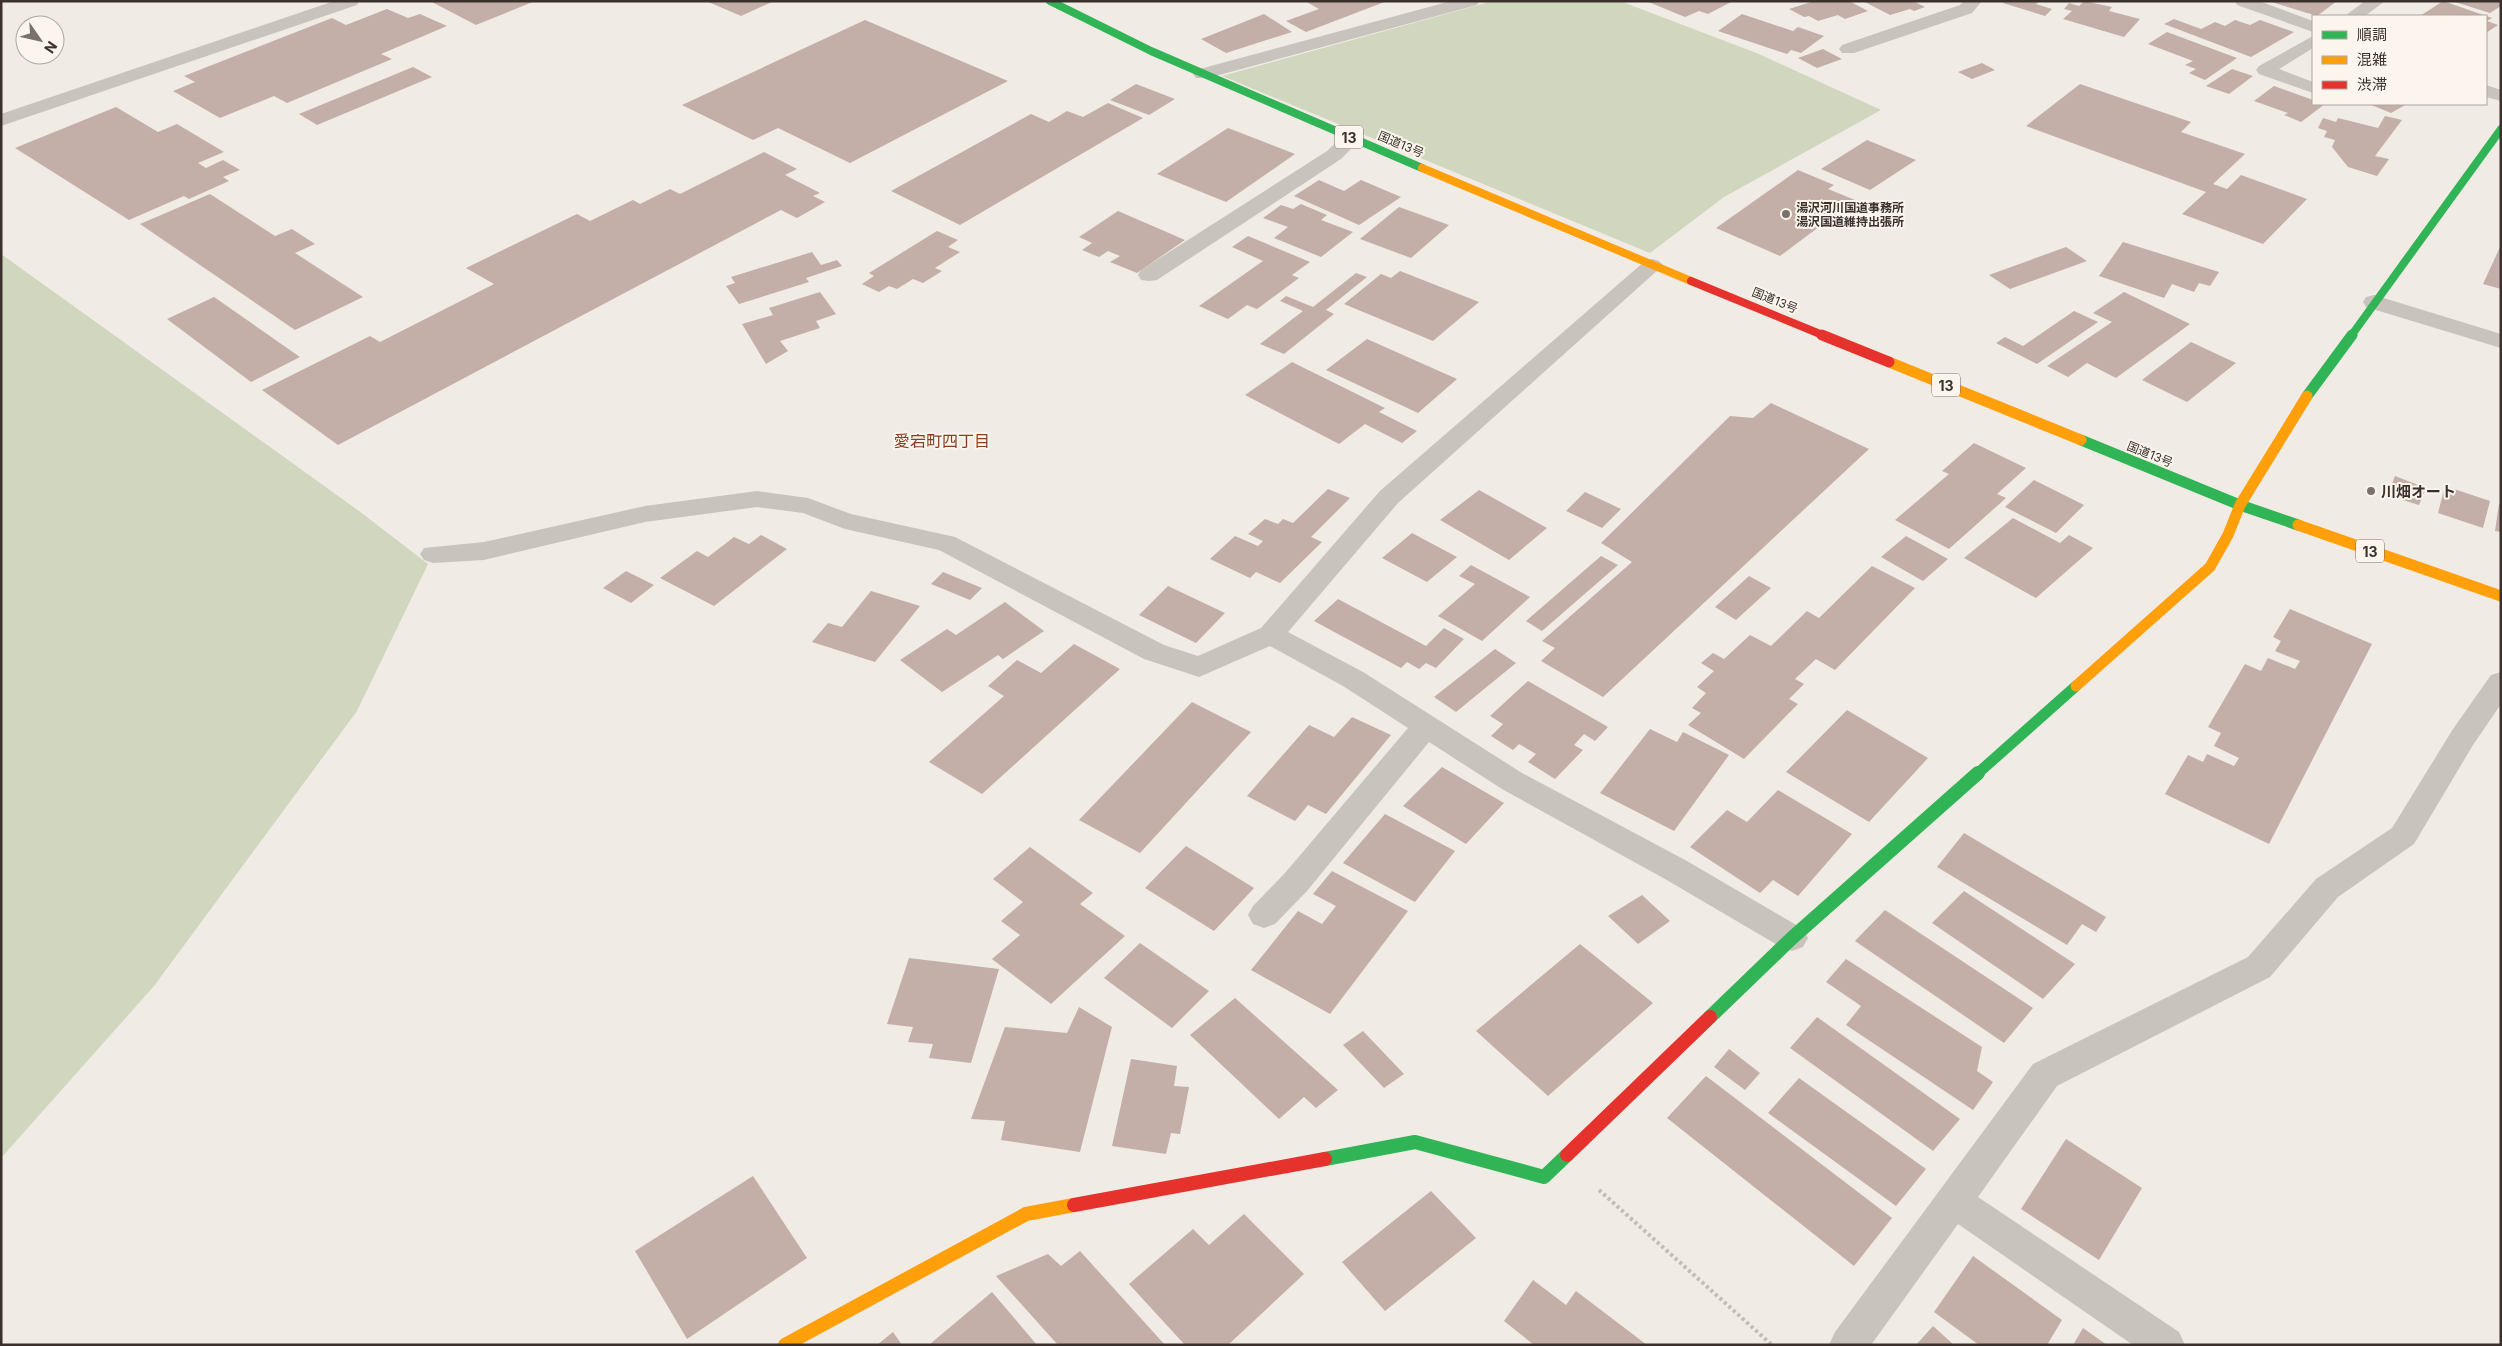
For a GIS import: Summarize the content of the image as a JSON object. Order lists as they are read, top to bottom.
{
  "streets": {
    "main road": ["13", "国道13号"]
  },
  "districts": ["愛宕町四丁目"],
  "places": ["湯沢河川国道事務所 湯沢国道維持出張所", "川畑オート"],
  "legend": ["順調", "混雑", "渋滞"],
  "north": "bottom right"
}
